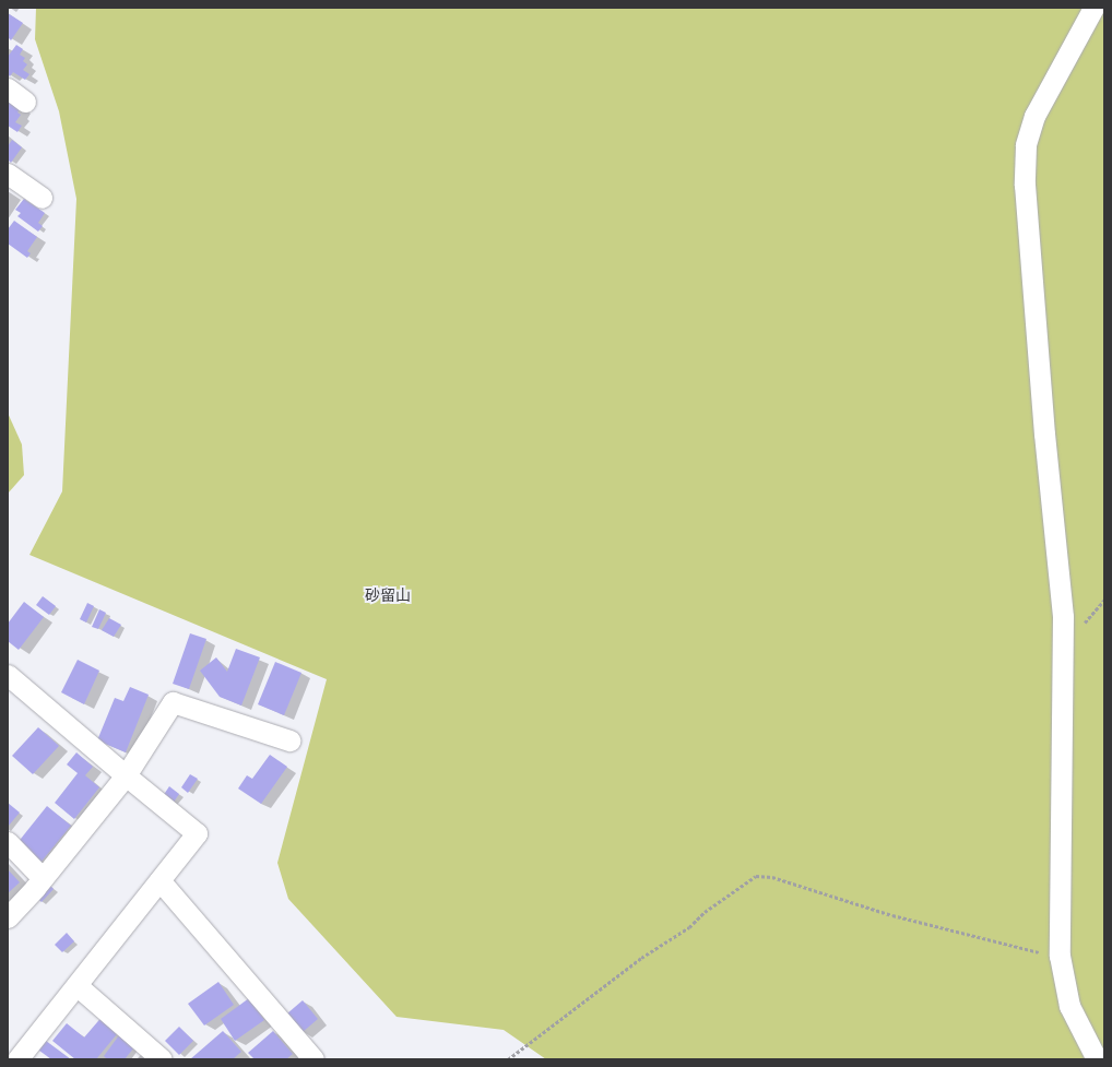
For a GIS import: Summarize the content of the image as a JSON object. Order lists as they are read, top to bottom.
{
  "districts": ["砂留山"]
}
